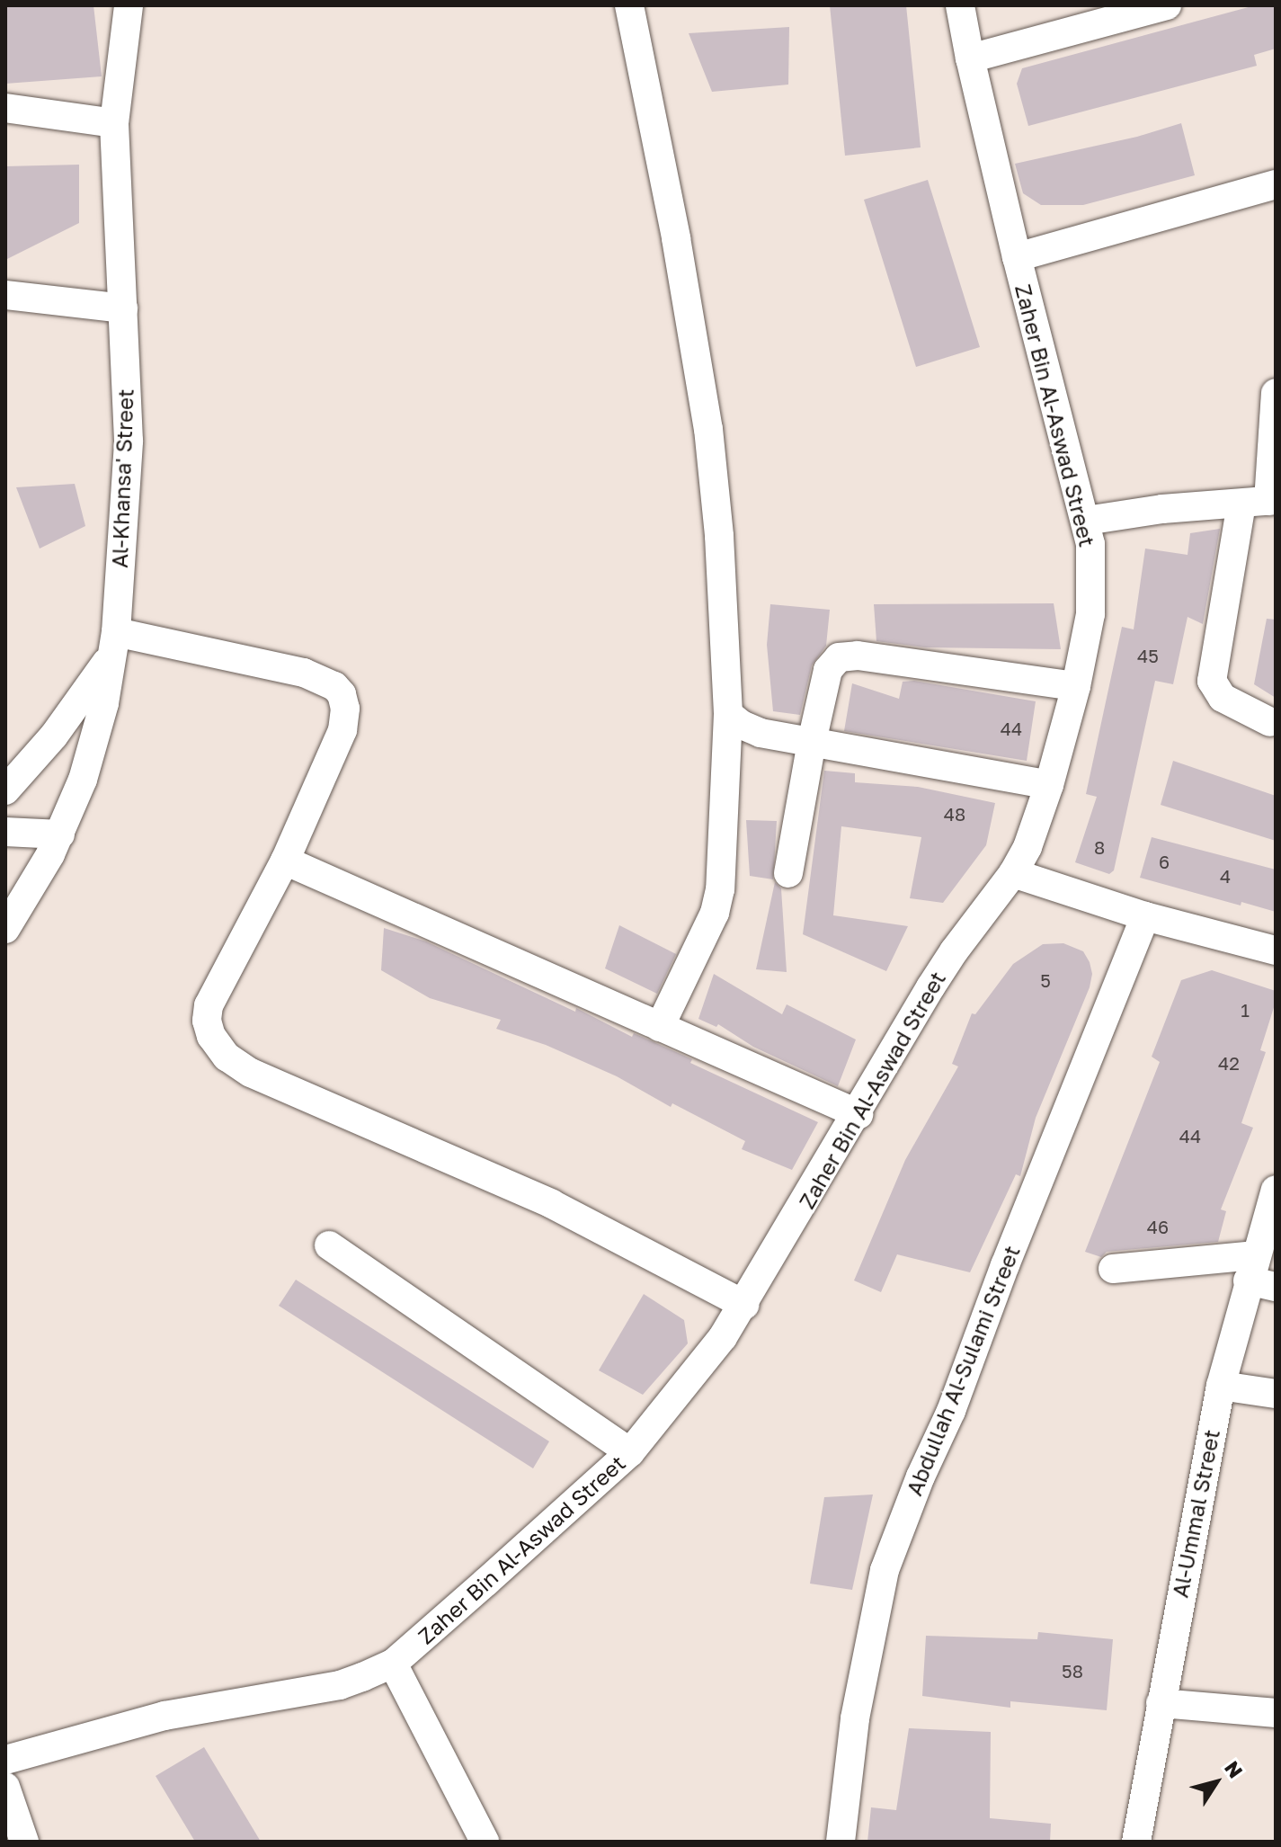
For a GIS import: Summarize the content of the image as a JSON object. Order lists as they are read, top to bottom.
{
  "streets": {
    "street": [
      "Zaher Bin Al-Aswad Street",
      "Al-Khansa' Street",
      "Abdullah Al-Sulami Street",
      "Al-Ummal Street"
    ]
  },
  "house_numbers": [
    "45",
    "44",
    "48",
    "8",
    "6",
    "4",
    "5",
    "1",
    "42",
    "44",
    "46",
    "58"
  ],
  "north": "top right"
}
